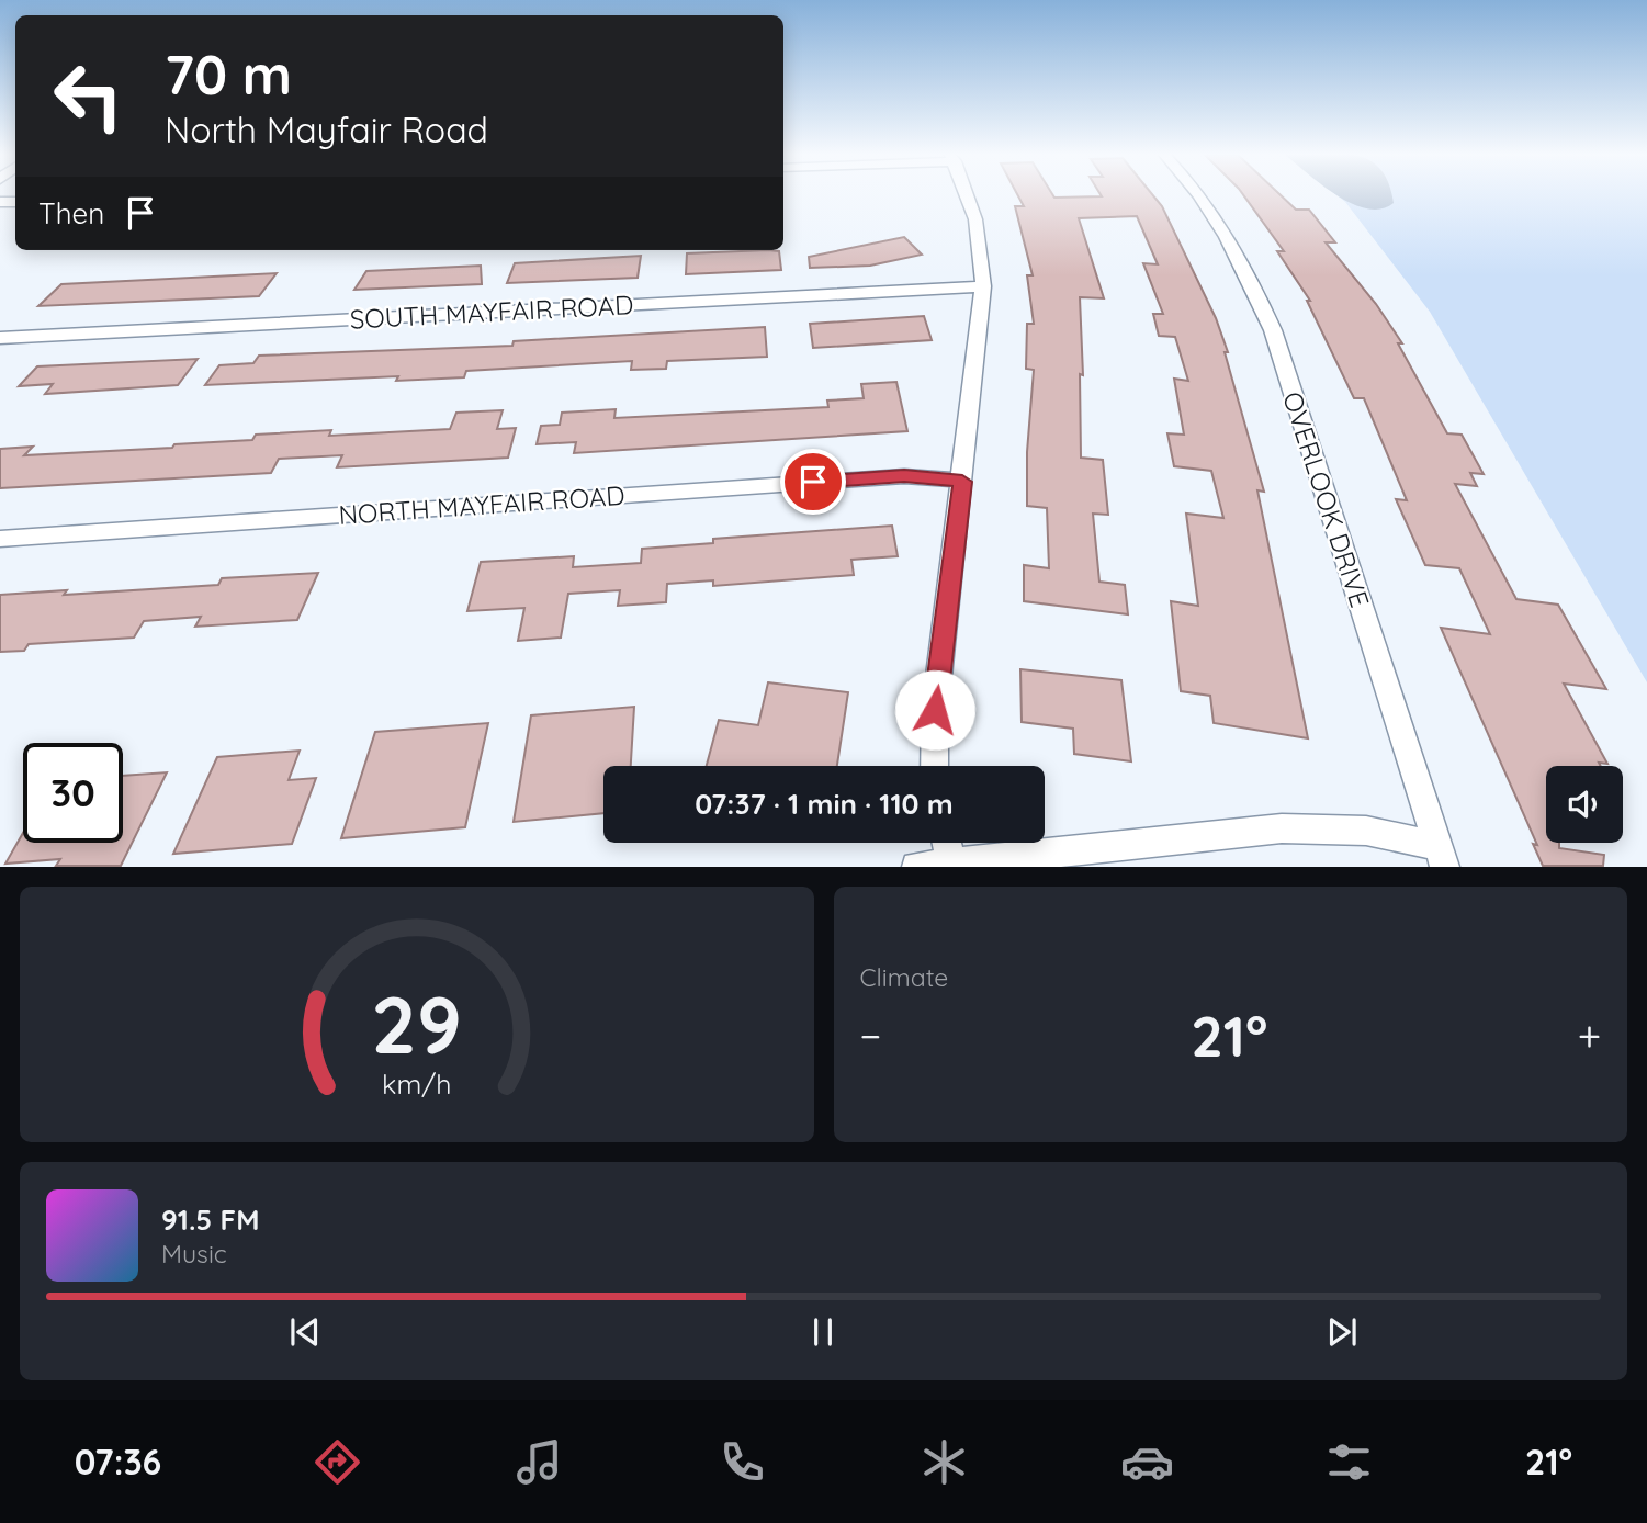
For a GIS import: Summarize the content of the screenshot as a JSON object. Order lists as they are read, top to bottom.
{
  "streets": {
    "street": ["SOUTH MAYFAIR ROAD", "OVERLOOK DRIVE", "NORTH MAYFAIR ROAD"]
  },
  "page": {
    "turn": ["70 m", "North Mayfair Road"],
    "then": "Then",
    "limit": "30",
    "trip": "07:37 · 1 min · 110 m",
    "tile": "Climate",
    "heat": ["−", "21°", "+"],
    "song": ["91.5 FM", "Music"],
    "tabs": ["07:36", "21°"],
    "gauge": ["29", "km/h"]
  }
}
